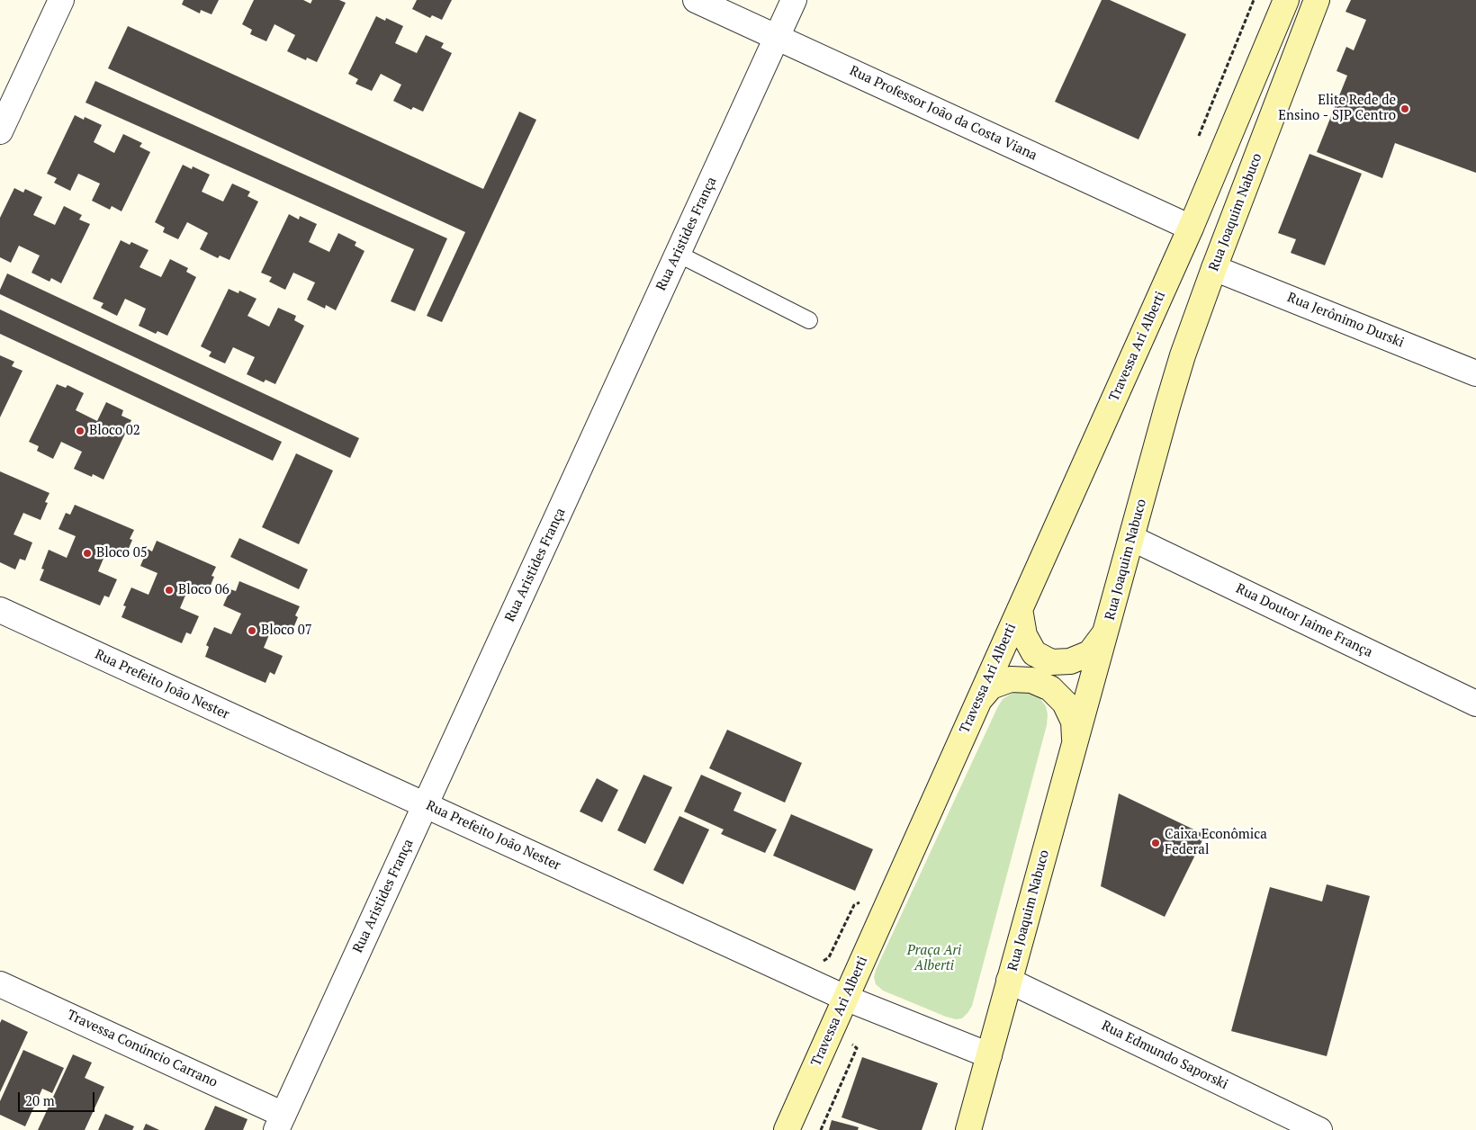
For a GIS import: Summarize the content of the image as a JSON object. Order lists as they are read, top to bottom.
{
  "streets": {
    "main road": ["Rua Joaquim Nabuco", "Travessa Ari Alberti"],
    "street": [
      "Rua Professor João da Costa Viana",
      "Rua Aristides França",
      "Rua Jerônimo Durski",
      "Rua Doutor Jaime França",
      "Rua Prefeito João Nester",
      "Travessa Conúncio Carrano",
      "Rua Edmundo Saporski"
    ]
  },
  "crossings": [
    ["Rua Professor João da Costa Viana", "Rua Aristides França"],
    ["Rua Professor João da Costa Viana", "Travessa Ari Alberti"],
    ["Rua Joaquim Nabuco", "Rua Jerônimo Durski"],
    ["Rua Joaquim Nabuco", "Rua Doutor Jaime França"],
    ["Rua Joaquim Nabuco", "Rua Prefeito João Nester"],
    ["Rua Joaquim Nabuco", "Rua Edmundo Saporski"],
    ["Rua Aristides França", "Rua Prefeito João Nester"],
    ["Rua Aristides França", "Travessa Conúncio Carrano"],
    ["Travessa Ari Alberti", "Rua Prefeito João Nester"]
  ],
  "parks": ["Praça Ari Alberti"],
  "places": [
    "Elite Rede de Ensino - SJP Centro",
    "Bloco 02",
    "Bloco 05",
    "Bloco 06",
    "Bloco 07",
    "Caixa Econômica Federal"
  ],
  "scale_bar": "20 m"
}
